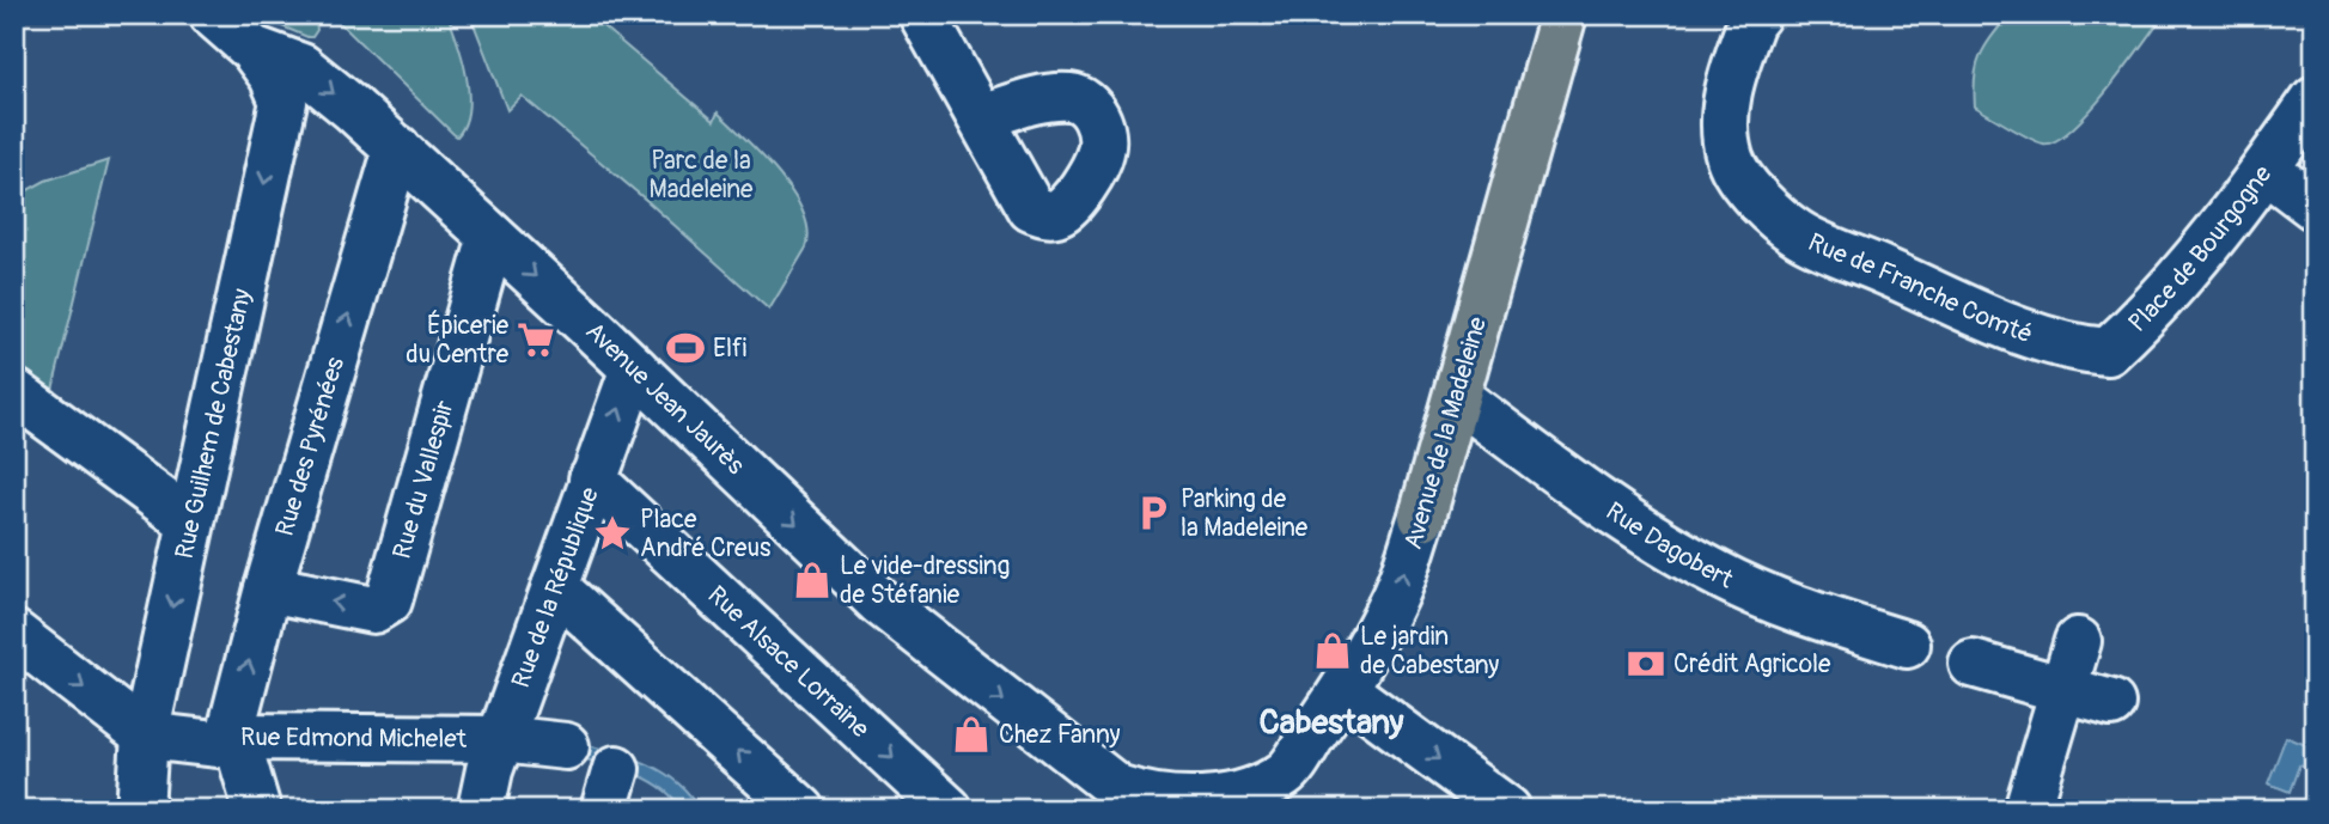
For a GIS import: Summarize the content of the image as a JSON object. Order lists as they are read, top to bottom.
{
  "streets": {
    "main road": ["Avenue de la Madeleine"],
    "street": [
      "Place de Bourgogne",
      "Rue de Franche Comté",
      "Avenue Jean Jaurès",
      "Rue Guilhem de Cabestany",
      "Rue des Pyrénées",
      "Rue du Vallespir",
      "Rue Dagobert",
      "Rue de la République",
      "Rue Alsace Lorraine",
      "Rue Edmond Michelet"
    ]
  },
  "crossings": [
    ["Place de Bourgogne", "Rue de Franche Comté"],
    ["Avenue Jean Jaurès", "Rue Guilhem de Cabestany"],
    ["Avenue Jean Jaurès", "Avenue de la Madeleine"],
    ["Avenue Jean Jaurès", "Rue des Pyrénées"],
    ["Avenue Jean Jaurès", "Rue du Vallespir"],
    ["Avenue Jean Jaurès", "Rue de la République"],
    ["Rue Guilhem de Cabestany", "Rue Edmond Michelet"],
    ["Avenue de la Madeleine", "Rue Dagobert"],
    ["Rue des Pyrénées", "Rue du Vallespir"],
    ["Rue des Pyrénées", "Rue Edmond Michelet"],
    ["Rue de la République", "Rue Alsace Lorraine"],
    ["Rue de la République", "Rue Edmond Michelet"]
  ],
  "one_way": ["Rue Guilhem de Cabestany", "Rue des Pyrénées", "Rue du Vallespir"],
  "districts": ["Cabestany"],
  "parks": ["Parc de la Madeleine"],
  "places": {
    "supermarket": ["Épicerie du Centre"],
    "sports": ["Elfi"],
    "parking": ["Parking de la Madeleine"],
    "place": ["Place André Creus"],
    "shop": ["Le vide-dressing de Stéfanie", "Le jardin de Cabestany", "Chez Fanny"],
    "bank": ["Crédit Agricole"]
  }
}
